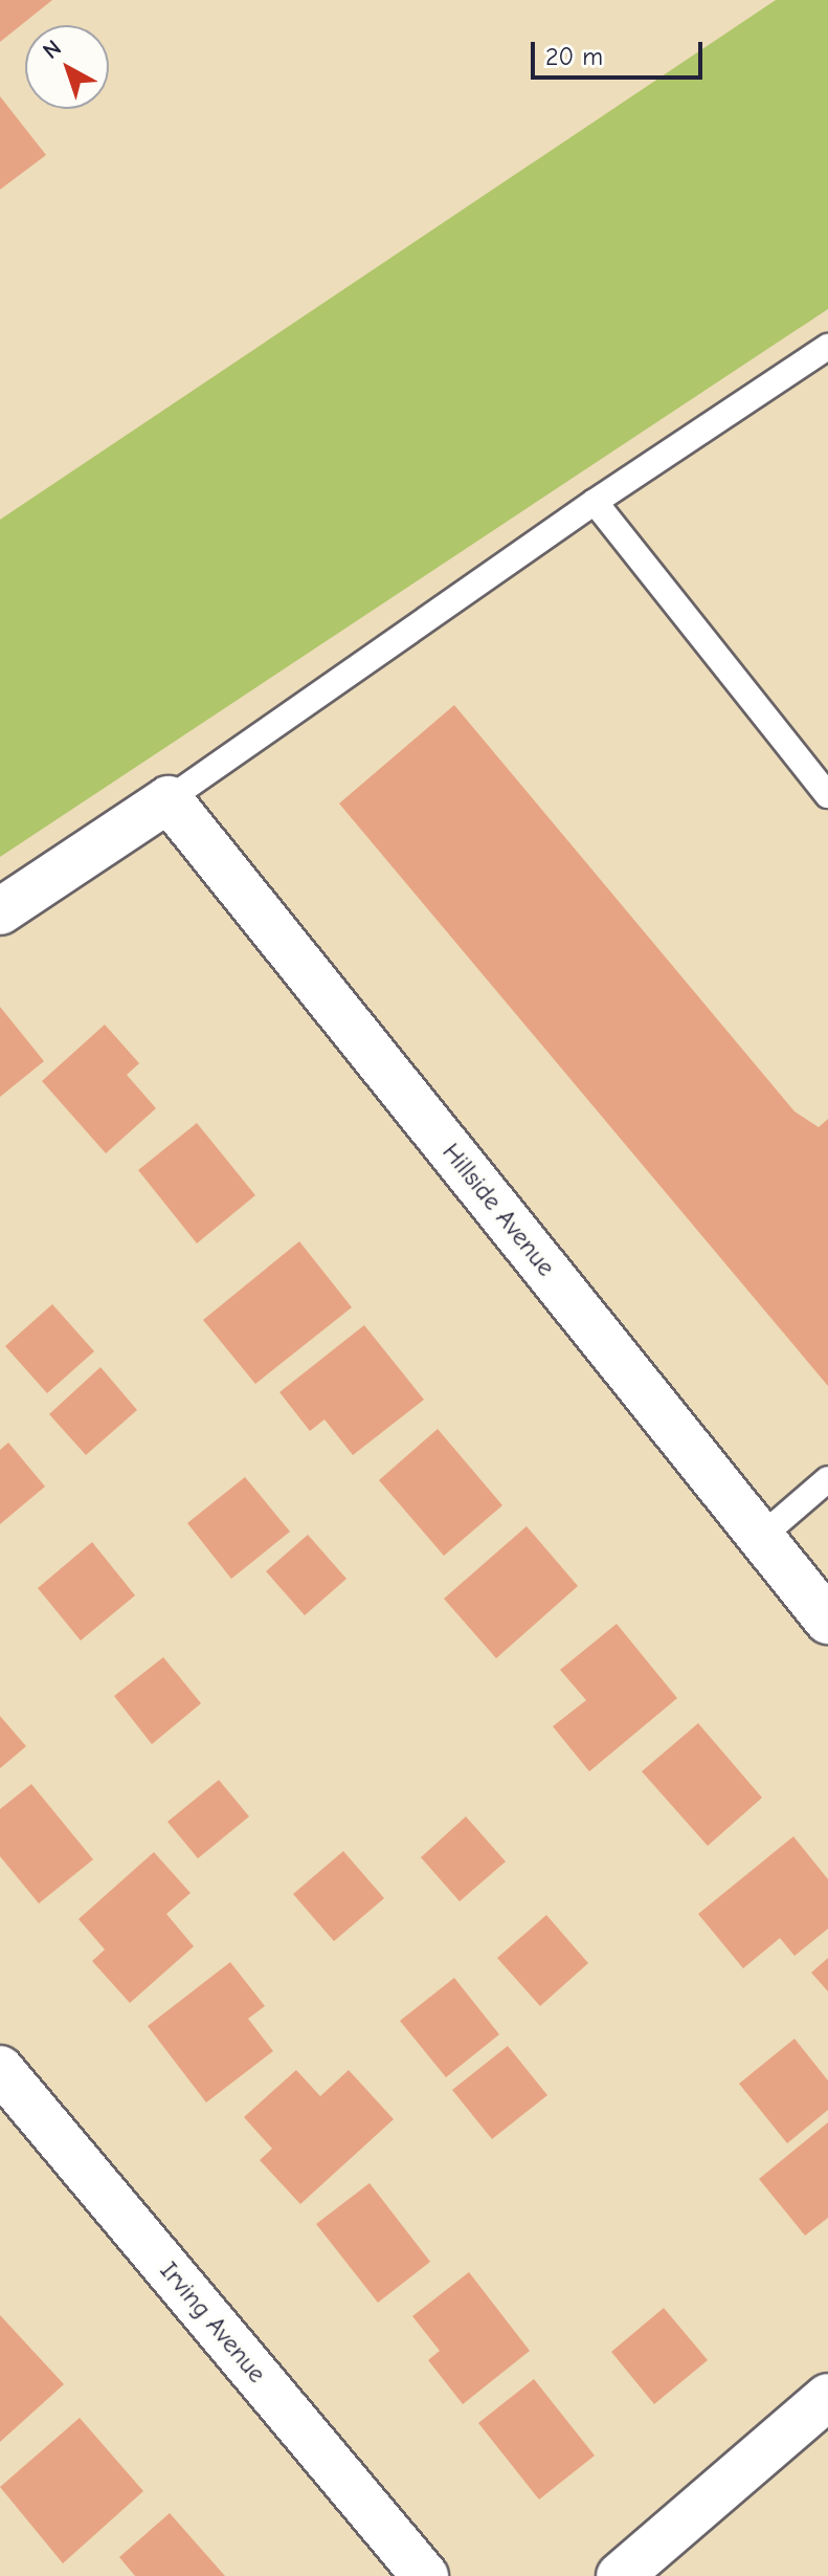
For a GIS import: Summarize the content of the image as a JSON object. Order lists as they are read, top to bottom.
{
  "streets": {
    "street": ["Hillside Avenue", "Irving Avenue"]
  },
  "scale_bar": "20 m",
  "north": "top left"
}
